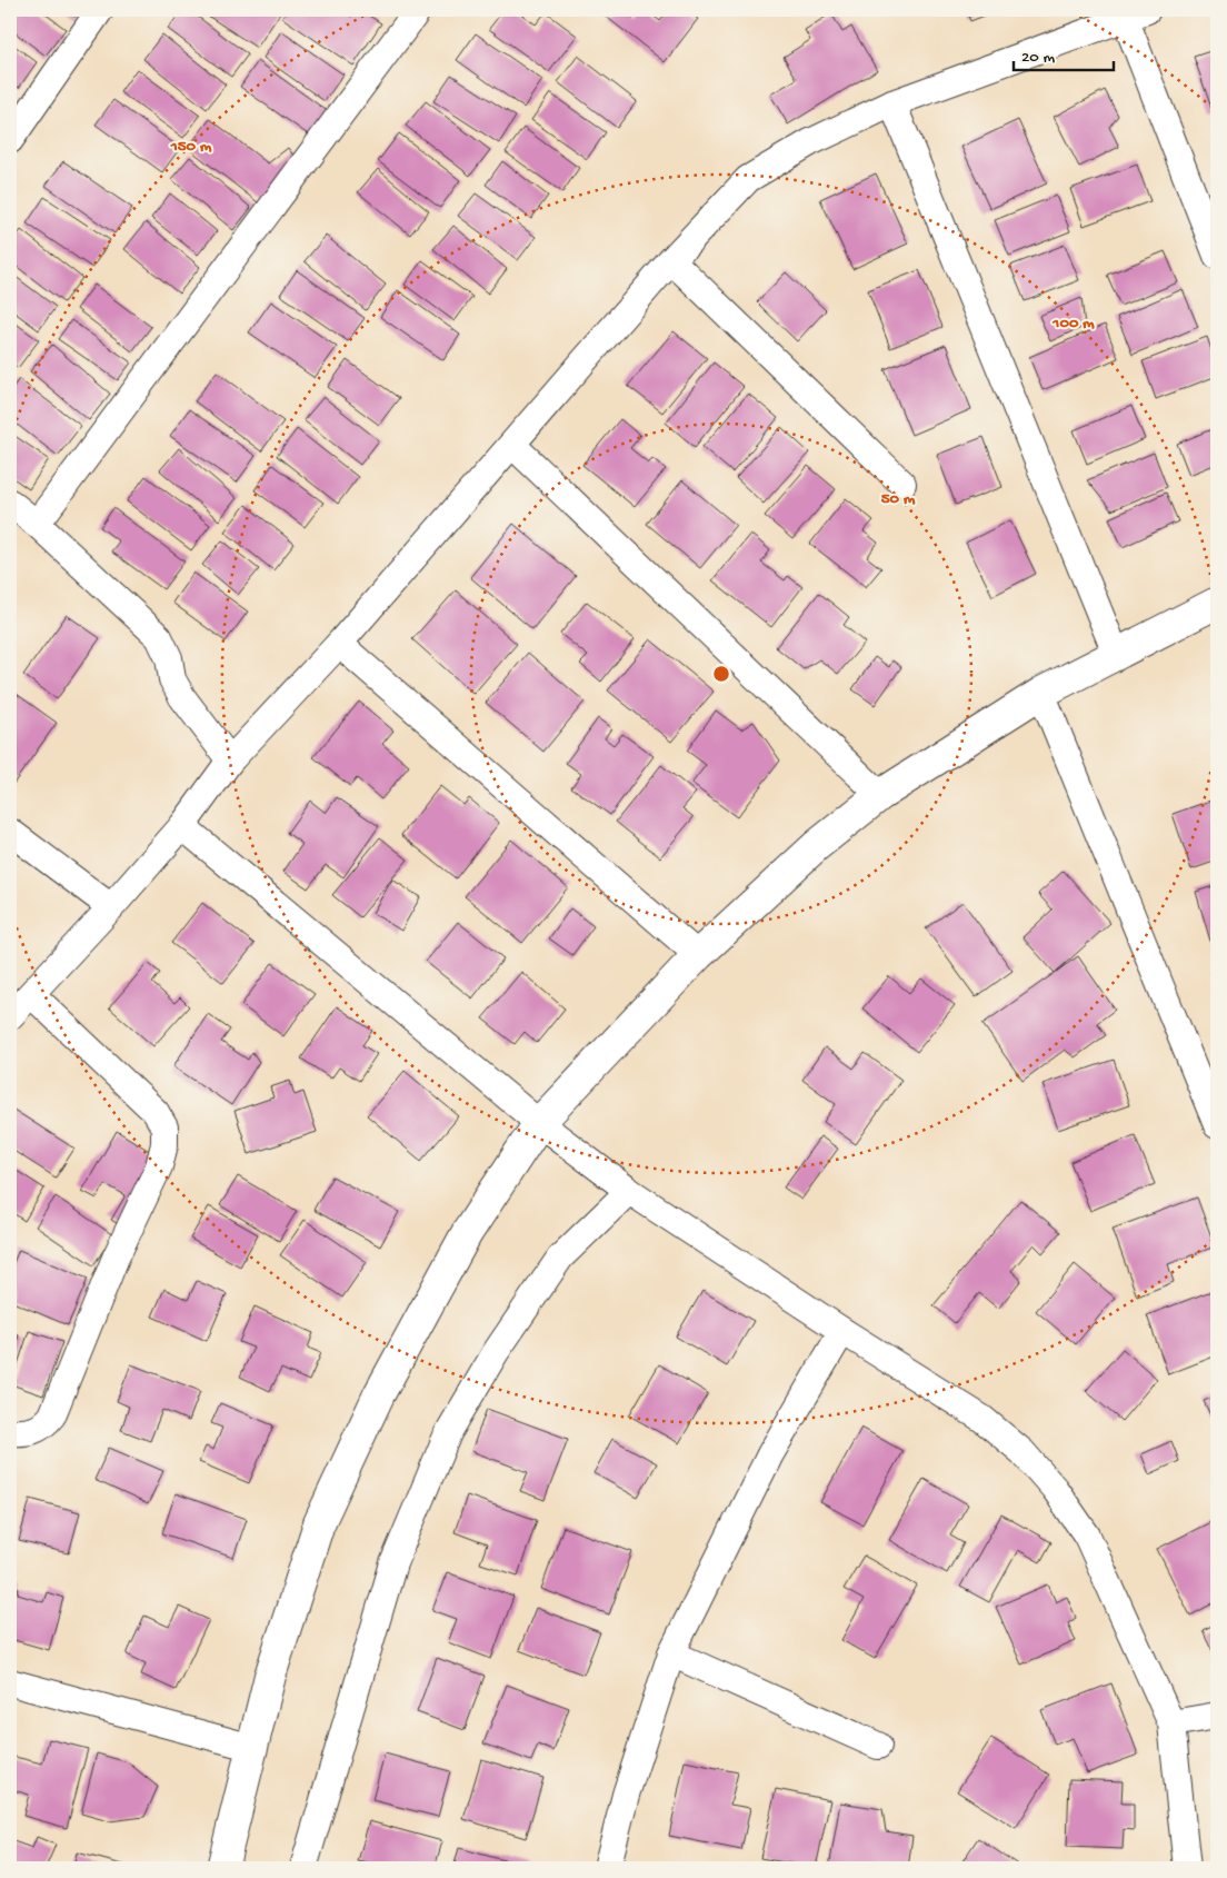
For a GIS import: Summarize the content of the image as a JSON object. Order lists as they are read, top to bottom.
{
  "scale_bar": "20 m",
  "rings": ["150 m", "100 m", "50 m"]
}
